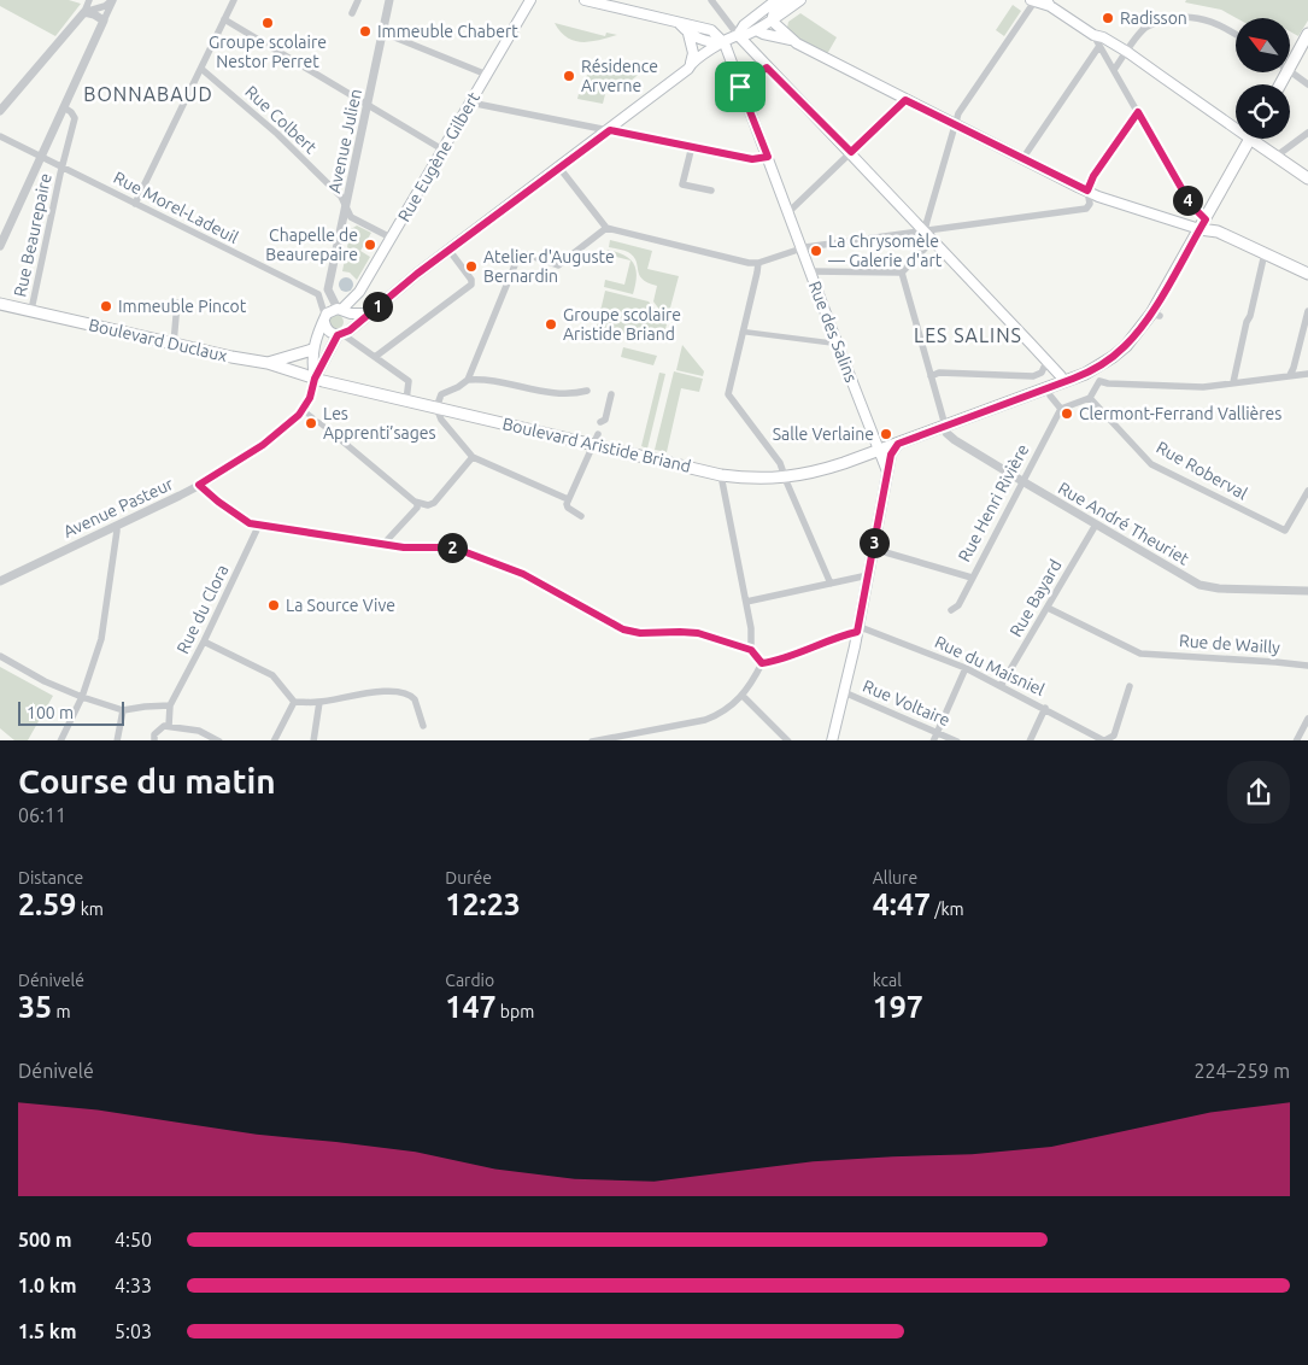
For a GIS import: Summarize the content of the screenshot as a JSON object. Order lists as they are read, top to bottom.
{
  "streets": {
    "main road": [
      "Rue Eugène Gilbert",
      "Rue des Salins",
      "Boulevard Duclaux",
      "Boulevard Aristide Briand"
    ],
    "street": [
      "Rue Colbert",
      "Avenue Julien",
      "Rue Morel-Ladeuil",
      "Rue Beaurepaire",
      "Rue Roberval",
      "Rue Henri Rivière",
      "Avenue Pasteur",
      "Rue André Theuriet",
      "Rue Bayard",
      "Rue du Clora",
      "Rue de Wailly",
      "Rue du Maisniel",
      "Rue Voltaire"
    ]
  },
  "crossings": [
    ["Rue Colbert", "Avenue Julien"],
    ["Rue Colbert", "Rue Eugène Gilbert"],
    ["Rue Morel-Ladeuil", "Rue Beaurepaire"],
    ["Rue Beaurepaire", "Boulevard Duclaux"],
    ["Rue des Salins", "Boulevard Aristide Briand"],
    ["Boulevard Duclaux", "Boulevard Aristide Briand"],
    ["Boulevard Duclaux", "Avenue Pasteur"],
    ["Boulevard Aristide Briand", "Avenue Pasteur"],
    ["Boulevard Aristide Briand", "Rue André Theuriet"],
    ["Rue Henri Rivière", "Rue André Theuriet"],
    ["Rue André Theuriet", "Rue Bayard"],
    ["Rue Bayard", "Rue de Wailly"],
    ["Rue Bayard", "Rue du Maisniel"]
  ],
  "districts": ["BONNABAUD", "LES SALINS"],
  "places": [
    "Radisson",
    "Groupe scolaire Nestor Perret",
    "Immeuble Chabert",
    "Résidence Arverne",
    "Chapelle de Beaurepaire",
    "La Chrysomèle — Galerie d'art",
    "Atelier d'Auguste Bernardin",
    "Immeuble Pincot",
    "Groupe scolaire Aristide Briand",
    "Clermont-Ferrand Vallières",
    "Les Apprenti’sages",
    "Salle Verlaine",
    "La Source Vive"
  ],
  "scale_bar": "100 m",
  "north": "top left",
  "page": {
    "pins": [
      "4",
      "1",
      "3",
      "2"
    ],
    "scale": "100 m",
    "heading": ["Course du matin", "06:11"],
    "stats": [
      ["Distance", "2.59 km"],
      ["Durée", "12:23"],
      ["Allure", "4:47 /km"],
      ["Dénivelé", "35 m"],
      ["Cardio", "147 bpm"],
      ["kcal", "197"]
    ],
    "chart": ["Dénivelé", "224–259 m"],
    "list": [
      {
        "name": "500 m",
        "note": "4:50"
      },
      {
        "name": "1.0 km",
        "note": "4:33"
      },
      {
        "name": "1.5 km",
        "note": "5:03"
      }
    ]
  }
}
